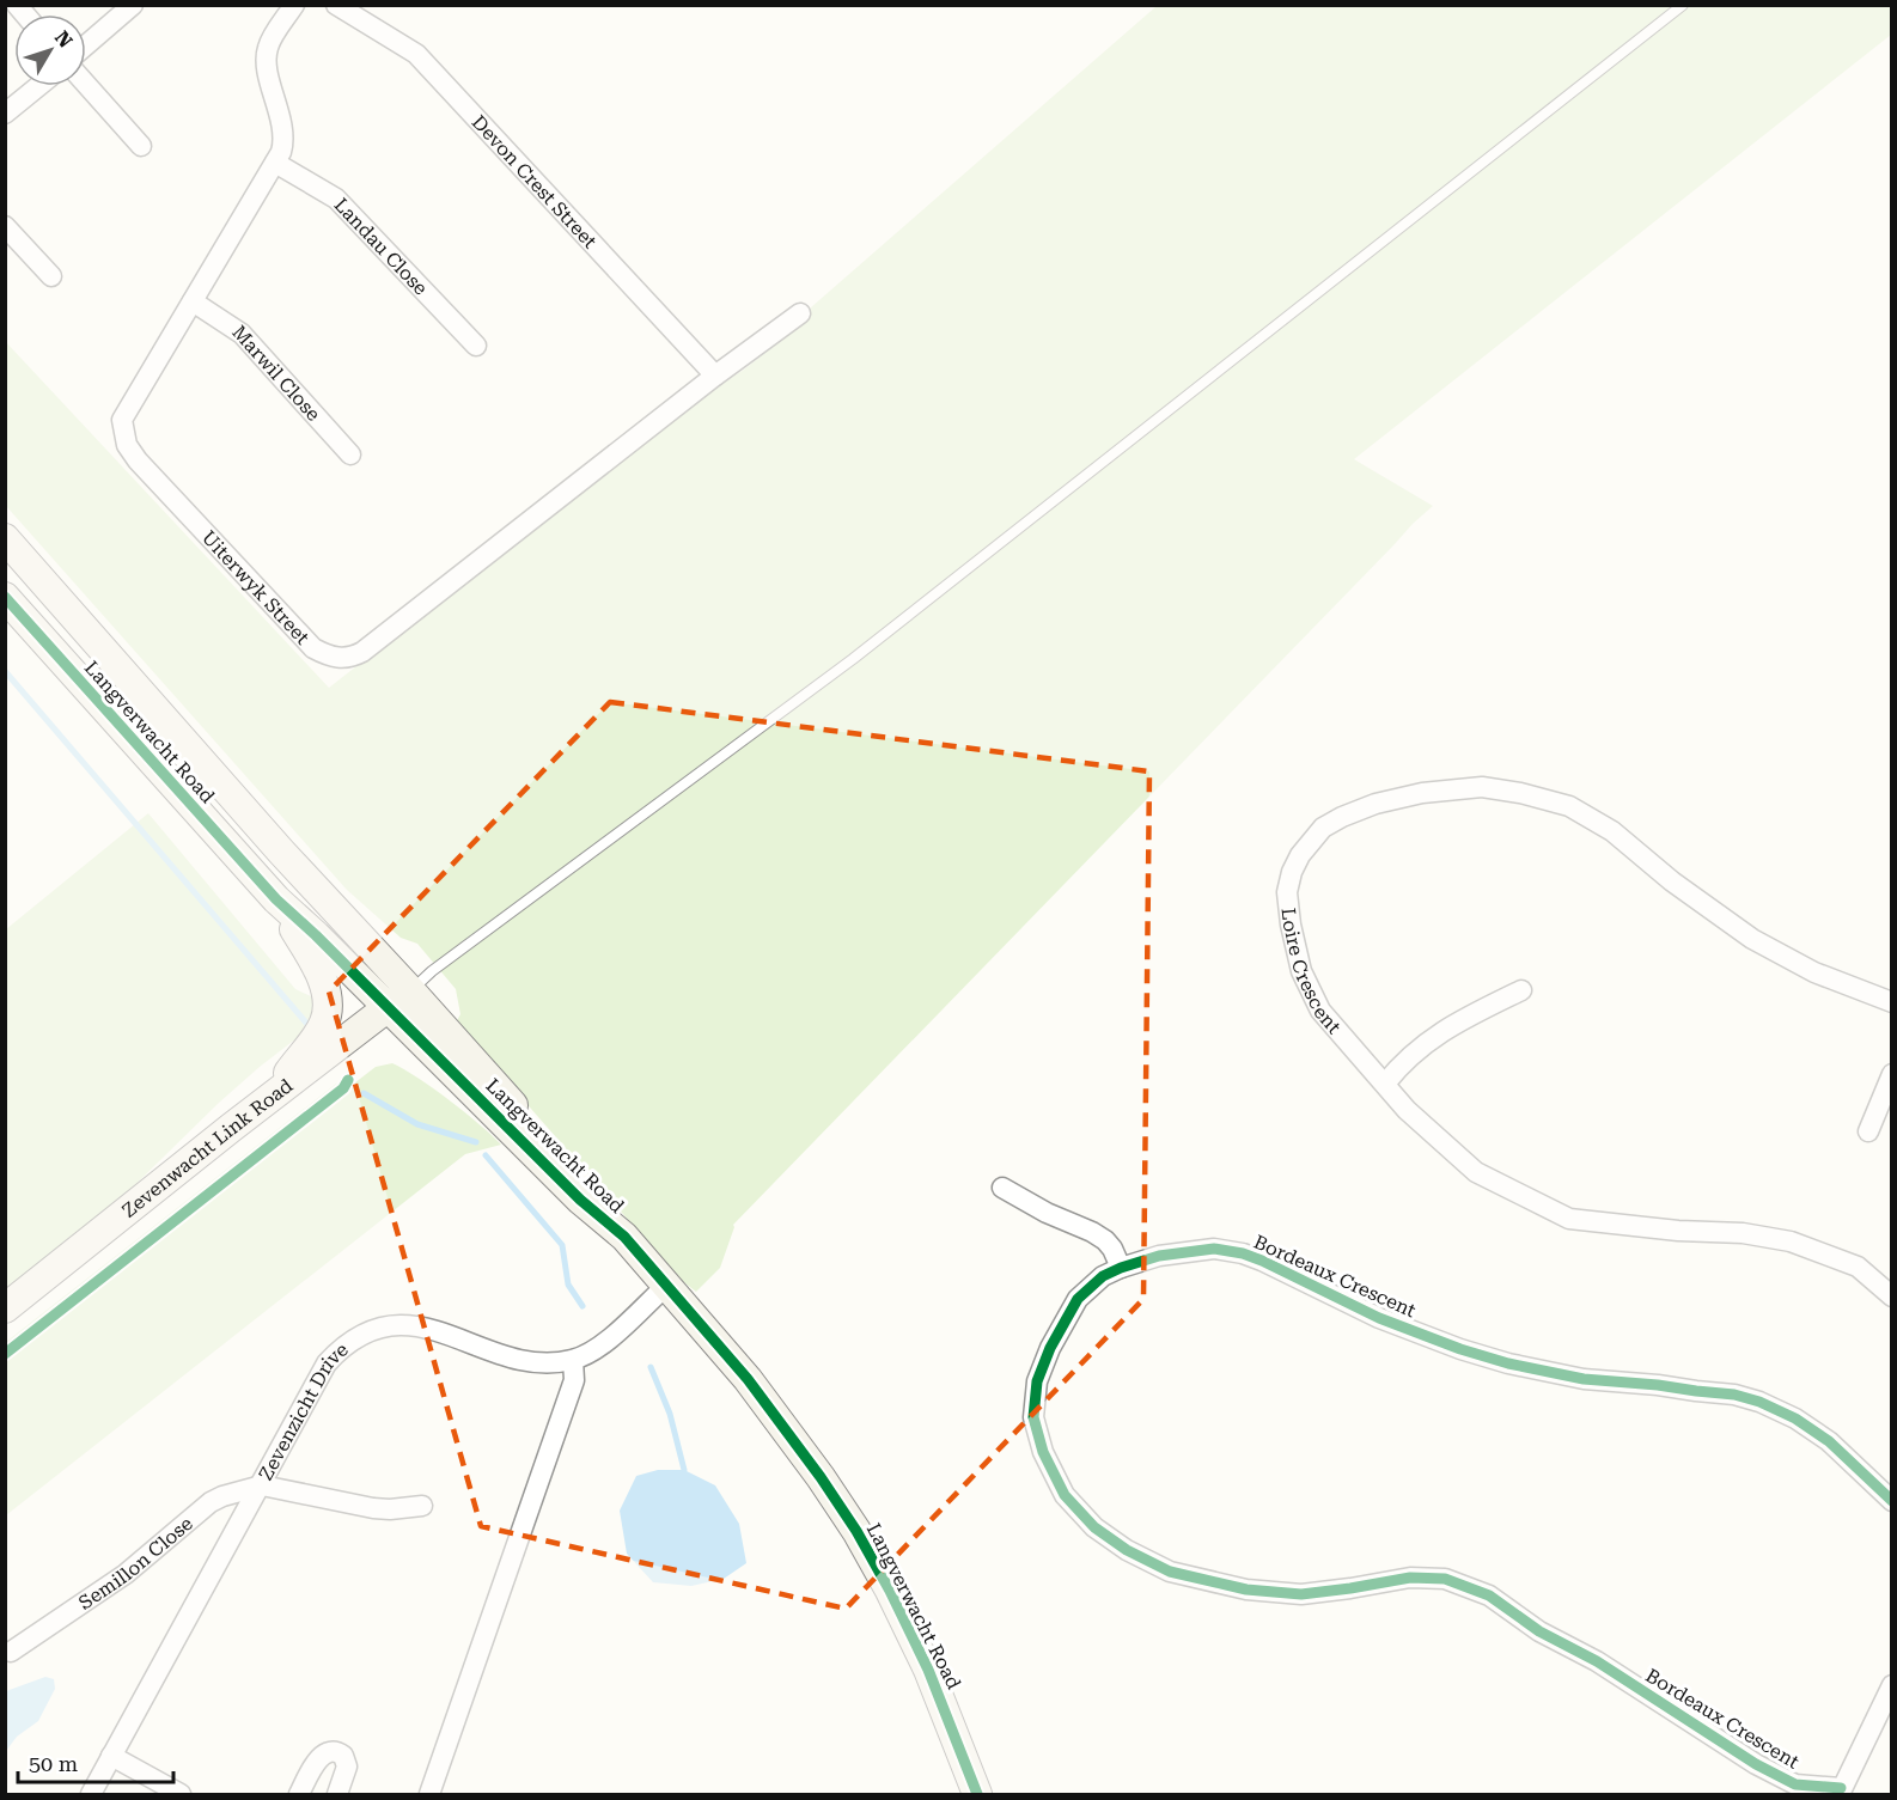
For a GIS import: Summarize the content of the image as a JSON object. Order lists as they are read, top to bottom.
{
  "streets": {
    "street": [
      "Devon Crest Street",
      "Landau Close",
      "Marwil Close",
      "Uiterwyk Street",
      "Langverwacht Road",
      "Loire Crescent",
      "Zevenwacht Link Road",
      "Bordeaux Crescent",
      "Zevenzicht Drive",
      "Semillon Close"
    ]
  },
  "crossings": [
    ["Devon Crest Street", "Uiterwyk Street"],
    ["Landau Close", "Uiterwyk Street"],
    ["Marwil Close", "Uiterwyk Street"],
    ["Langverwacht Road", "Zevenwacht Link Road"],
    ["Langverwacht Road", "Zevenzicht Drive"],
    ["Zevenzicht Drive", "Semillon Close"]
  ],
  "scale_bar": "50 m",
  "north": "top right"
}
